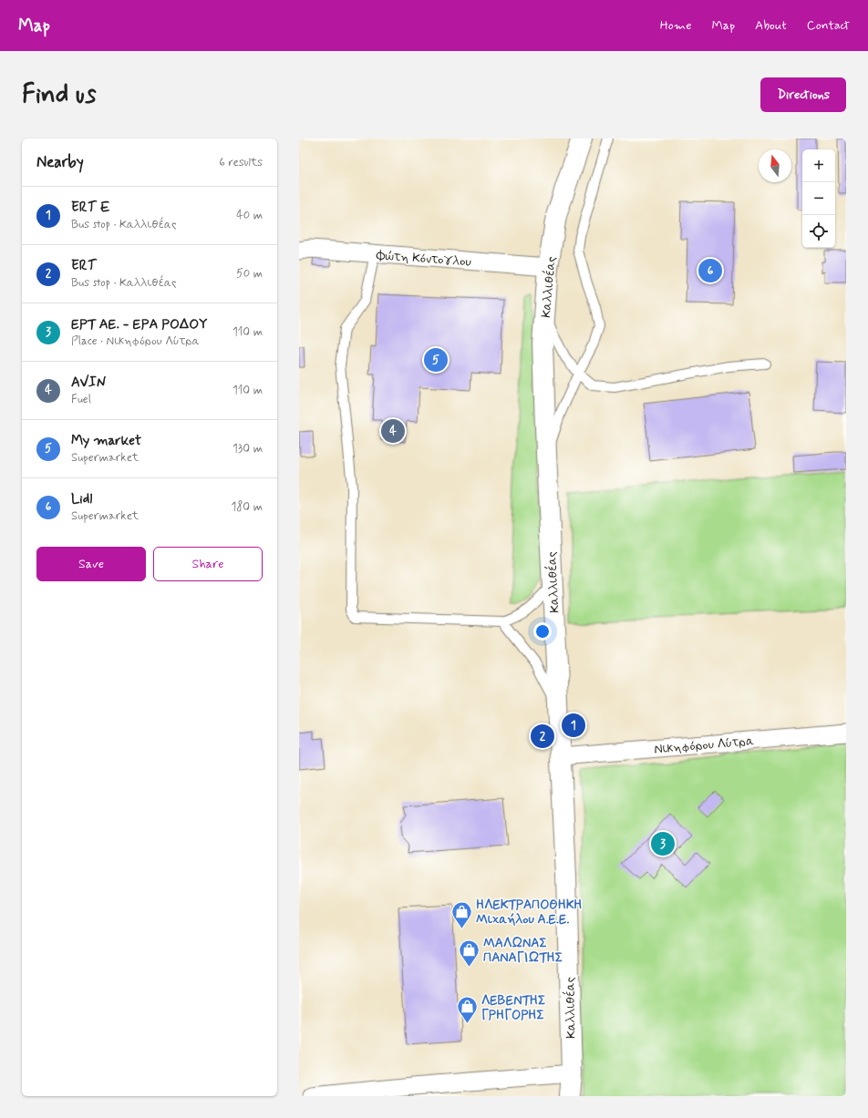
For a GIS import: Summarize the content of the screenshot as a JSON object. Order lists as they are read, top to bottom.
{
  "streets": {
    "main road": ["Καλλιθέας"],
    "street": ["Φώτη Κόντογλου", "Νικηφόρου Λύτρα"]
  },
  "crossings": [
    ["Φώτη Κόντογλου", "Καλλιθέας"],
    ["Καλλιθέας", "Νικηφόρου Λύτρα"]
  ],
  "places": {
    "shop": ["ΗΛΕΚΤΡΑΠΟΘΗΚΗ Μιχαήλου Α.Ε.Ε.", "ΜΑΛΩΝΑΣ ΠΑΝΑΓΙΩΤΗΣ", "ΛΕΒΕΝΤΗΣ ΓΡΗΓΟΡΗΣ"]
  },
  "north": "top",
  "page": {
    "header": "Map",
    "nav": [
      "Home",
      "Map",
      "About",
      "Contact"
    ],
    "buttons": [
      "Directions",
      ["Save", "Share"]
    ],
    "title": "Find us",
    "heading": ["Nearby", "6 results"],
    "map_buttons": ["+", "−"],
    "list": [
      {
        "mark": "1",
        "name": "ERT E",
        "note": "Bus stop · Καλλιθέας",
        "value": "40 m"
      },
      {
        "mark": "2",
        "name": "ERT",
        "note": "Bus stop · Καλλιθέας",
        "value": "50 m"
      },
      {
        "mark": "3",
        "name": "ΕΡΤ ΑΕ. - ΕΡΑ ΡΟΔΟΥ",
        "note": "Place · Νικηφόρου Λύτρα",
        "value": "110 m"
      },
      {
        "mark": "4",
        "name": "AVIN",
        "note": "Fuel",
        "value": "110 m"
      },
      {
        "mark": "5",
        "name": "My market",
        "note": "Supermarket",
        "value": "130 m"
      },
      {
        "mark": "6",
        "name": "Lidl",
        "note": "Supermarket",
        "value": "180 m"
      }
    ],
    "pins": [
      "6",
      "5",
      "4",
      "1",
      "2",
      "3"
    ]
  }
}
